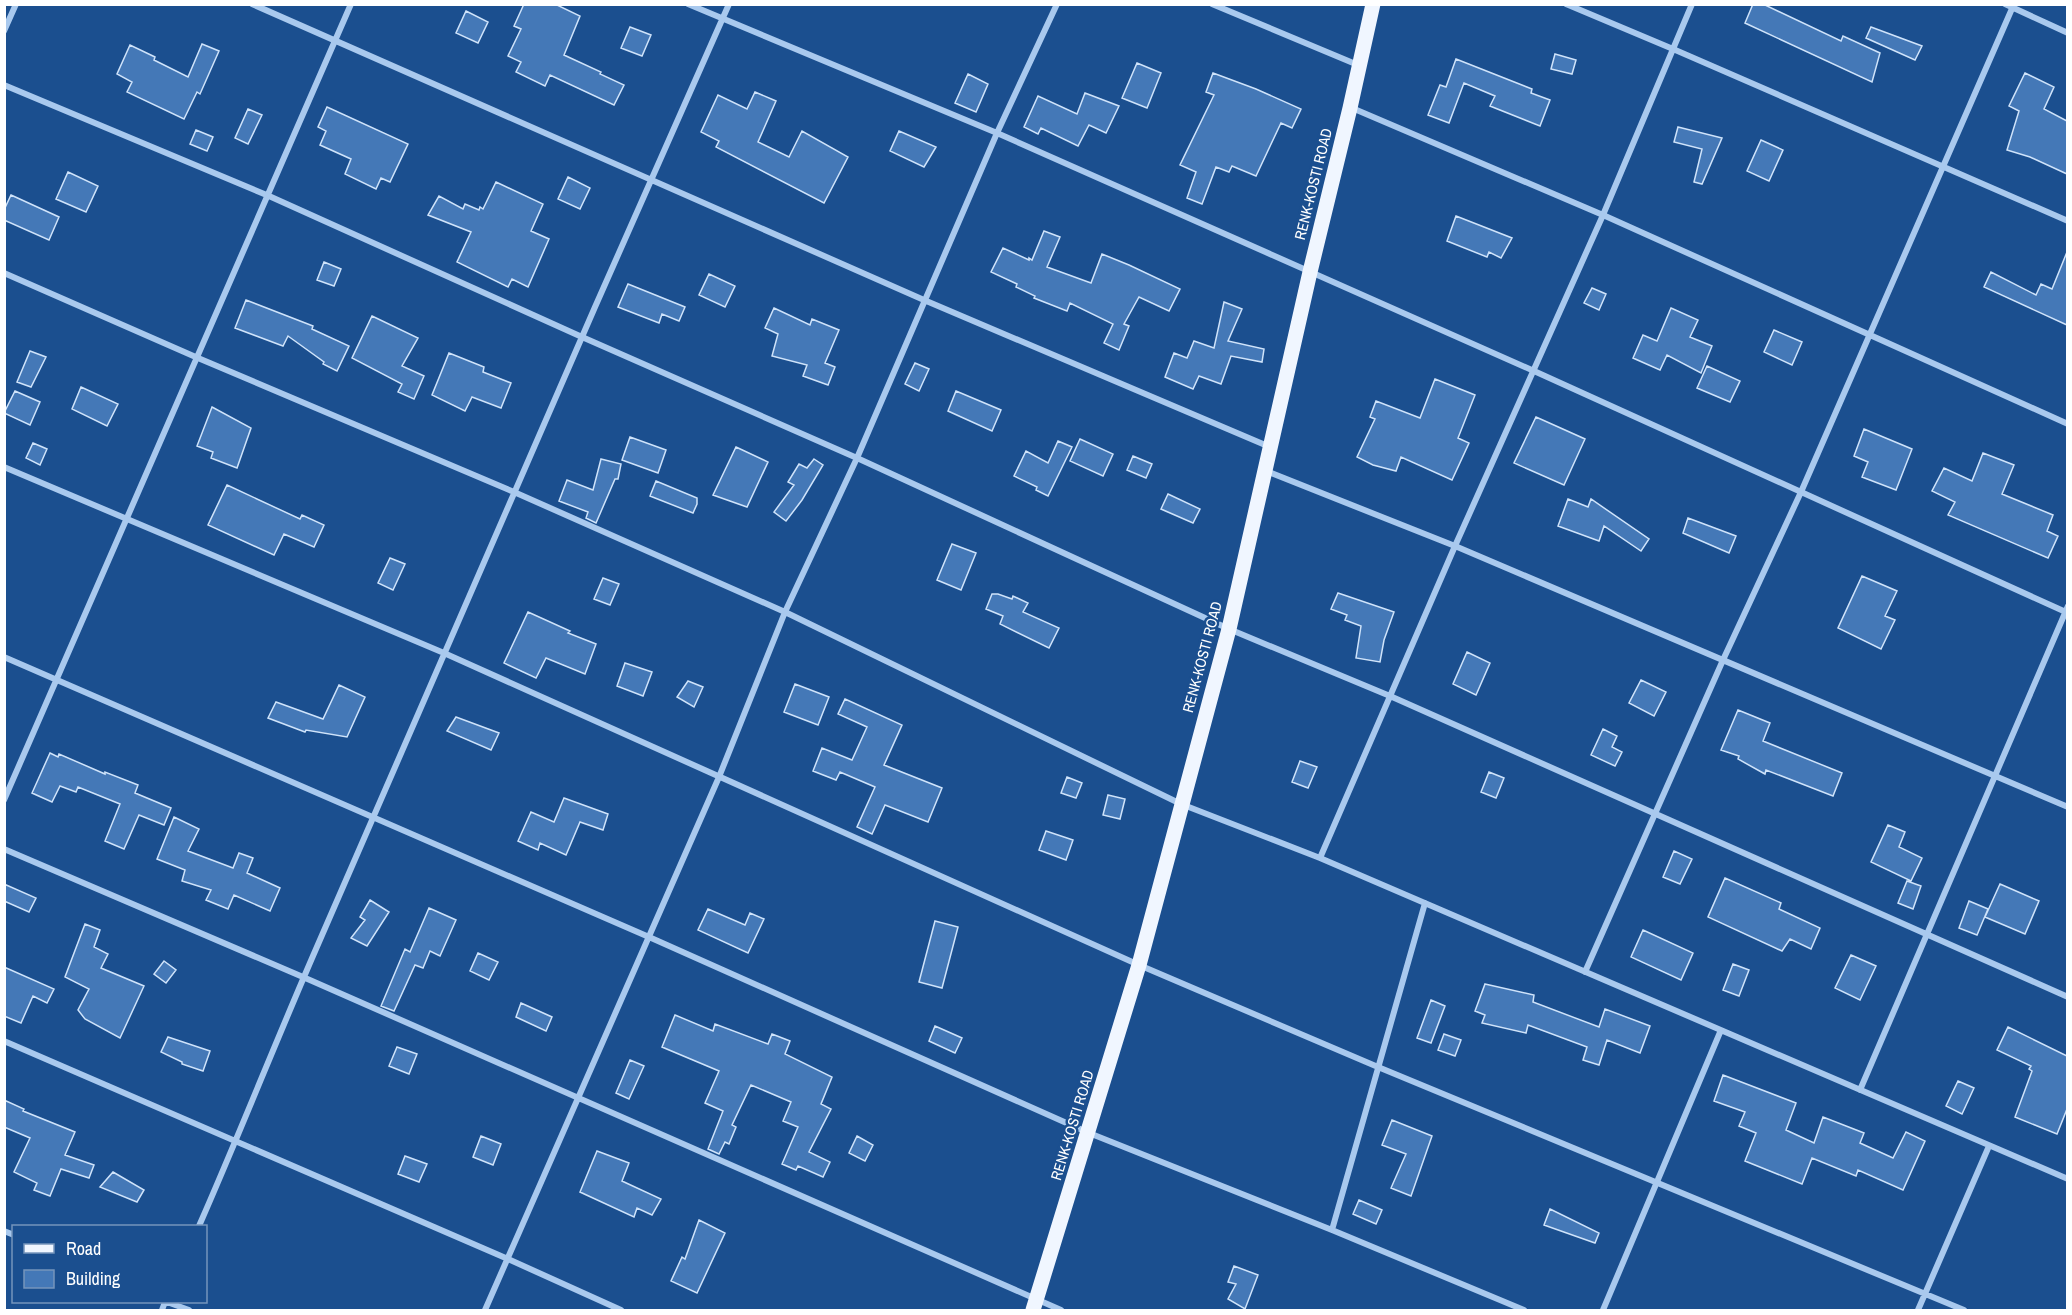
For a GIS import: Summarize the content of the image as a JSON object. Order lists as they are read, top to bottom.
{
  "streets": {
    "main road": ["RENK-KOSTI ROAD"]
  },
  "legend": ["Road", "Building"]
}
